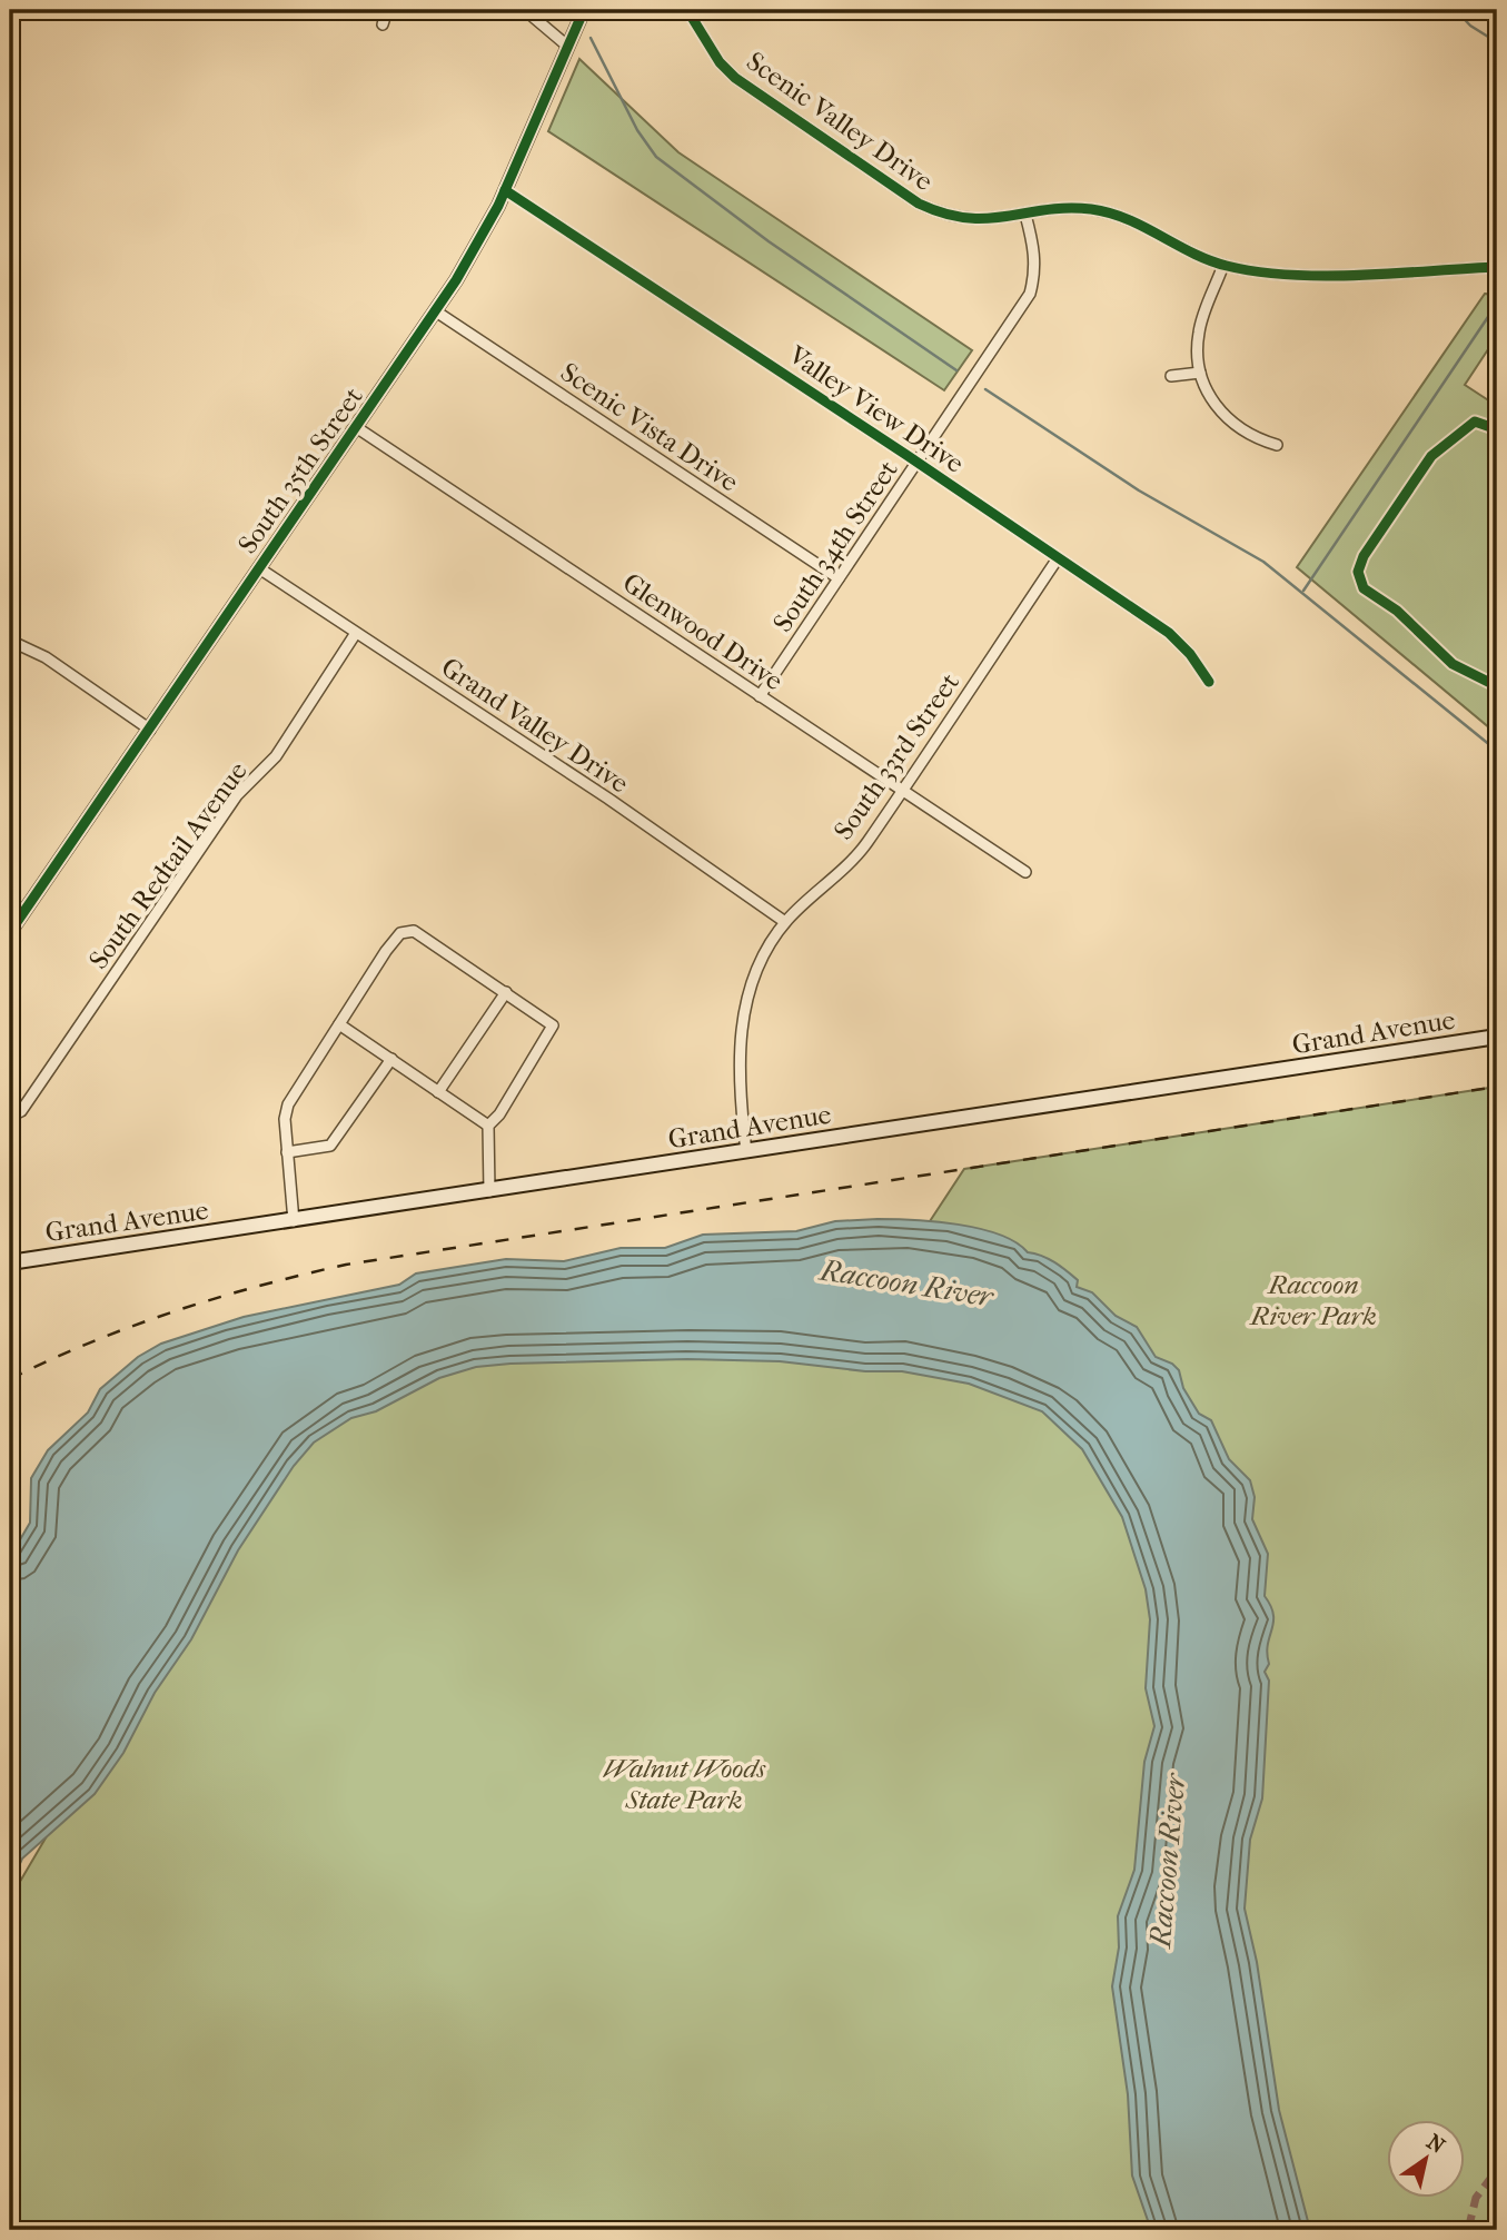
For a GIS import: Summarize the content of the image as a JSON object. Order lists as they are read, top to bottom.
{
  "streets": {
    "main road": ["Grand Avenue"],
    "street": [
      "Scenic Valley Drive",
      "Valley View Drive",
      "Scenic Vista Drive",
      "South 35th Street",
      "South 34th Street",
      "Glenwood Drive",
      "Grand Valley Drive",
      "South 33rd Street",
      "South Redtail Avenue"
    ]
  },
  "crossings": [
    ["Scenic Valley Drive", "South 34th Street"],
    ["Valley View Drive", "South 35th Street"],
    ["Valley View Drive", "South 34th Street"],
    ["Valley View Drive", "South 33rd Street"],
    ["Scenic Vista Drive", "South 35th Street"],
    ["Scenic Vista Drive", "South 34th Street"],
    ["South 35th Street", "Glenwood Drive"],
    ["South 35th Street", "Grand Valley Drive"],
    ["South 34th Street", "Glenwood Drive"],
    ["Glenwood Drive", "South 33rd Street"],
    ["Grand Valley Drive", "South 33rd Street"],
    ["Grand Valley Drive", "South Redtail Avenue"],
    ["South 33rd Street", "Grand Avenue"]
  ],
  "water": ["Raccoon River"],
  "parks": ["Raccoon River Park", "Walnut Woods State Park"],
  "north": "top right"
}
